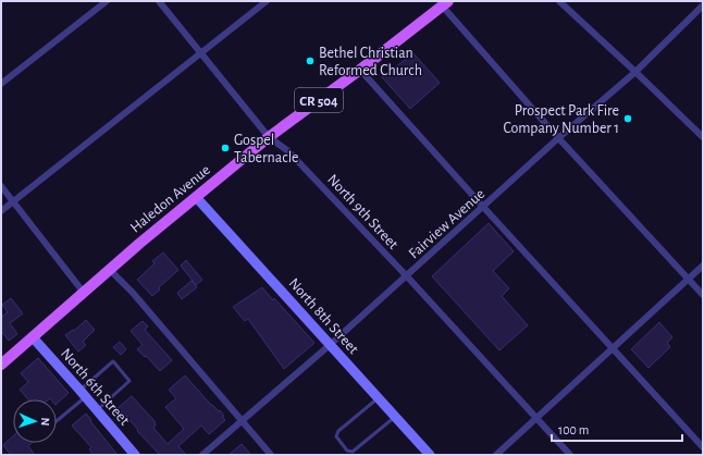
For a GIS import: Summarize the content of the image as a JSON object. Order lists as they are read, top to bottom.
{
  "streets": {
    "main road": ["CR 504", "Haledon Avenue"],
    "street": [
      "North 9th Street",
      "Fairview Avenue",
      "North 8th Street",
      "North 6th Street"
    ]
  },
  "crossings": [
    ["Haledon Avenue", "North 9th Street"],
    ["Haledon Avenue", "North 8th Street"],
    ["Haledon Avenue", "North 6th Street"],
    ["North 9th Street", "Fairview Avenue"],
    ["Fairview Avenue", "North 8th Street"]
  ],
  "places": ["Bethel Christian Reformed Church", "Prospect Park Fire Company Number 1", "Gospel Tabernacle"],
  "scale_bar": "100 m",
  "north": "right"
}
